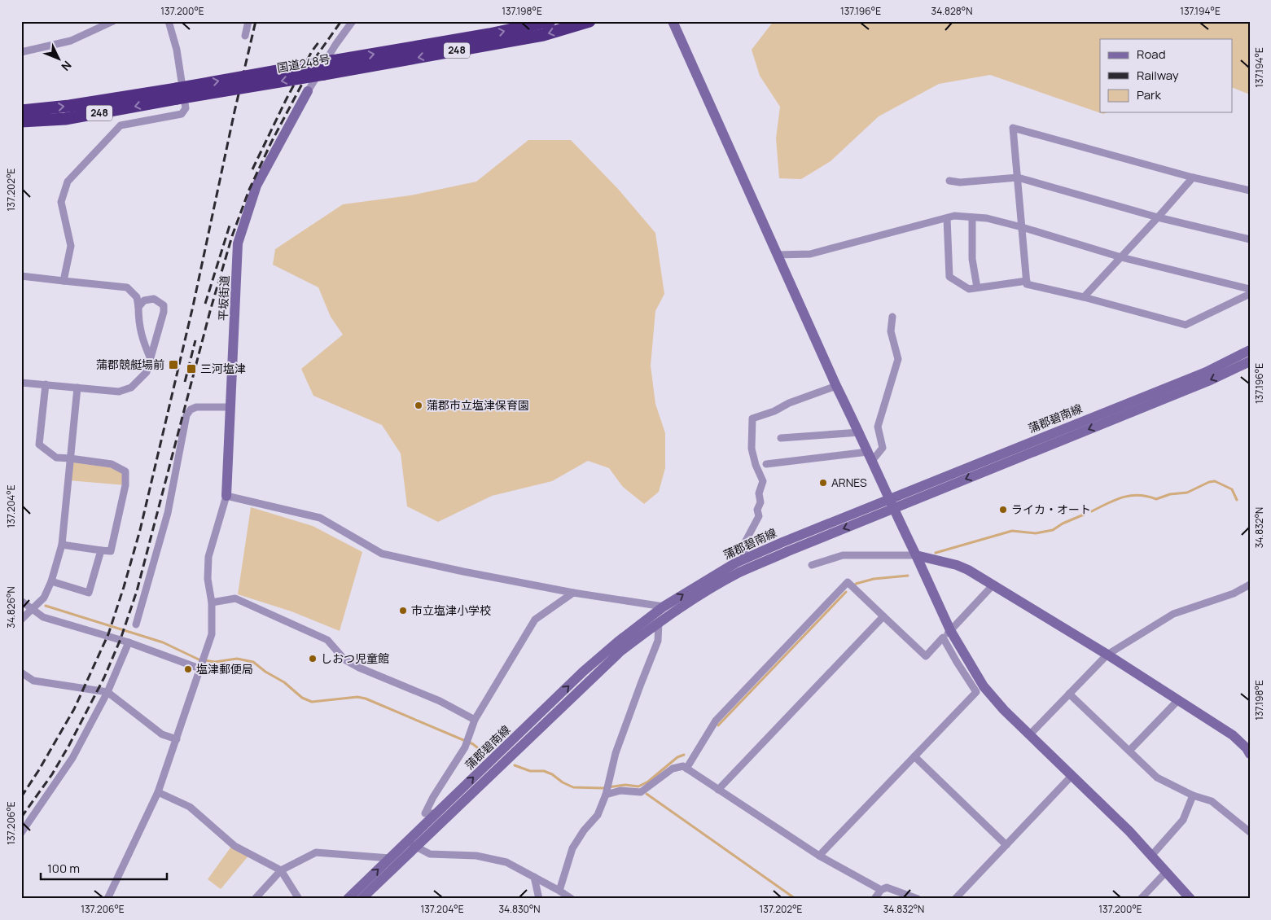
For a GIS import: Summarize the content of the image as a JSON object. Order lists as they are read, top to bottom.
{
  "streets": {
    "highway": ["248", "国道248号"],
    "main road": ["平坂街道", "蒲郡碧南線"]
  },
  "places": {
    "transit": ["蒲郡競艇場前", "三河塩津"],
    "other": [
      "蒲郡市立塩津保育園",
      "ARNES",
      "ライカ・オート",
      "市立塩津小学校",
      "しおつ児童館",
      "塩津郵便局"
    ]
  },
  "legend": ["Road", "Railway", "Park"],
  "scale_bar": "100 m",
  "north": "bottom right",
  "coordinates": [
    "137.200°E",
    "137.198°E",
    "137.196°E",
    "34.828°N",
    "137.194°E",
    "137.202°E",
    "137.204°E",
    "34.832°N",
    "34.826°N",
    "137.206°E",
    "34.830°N"
  ]
}
